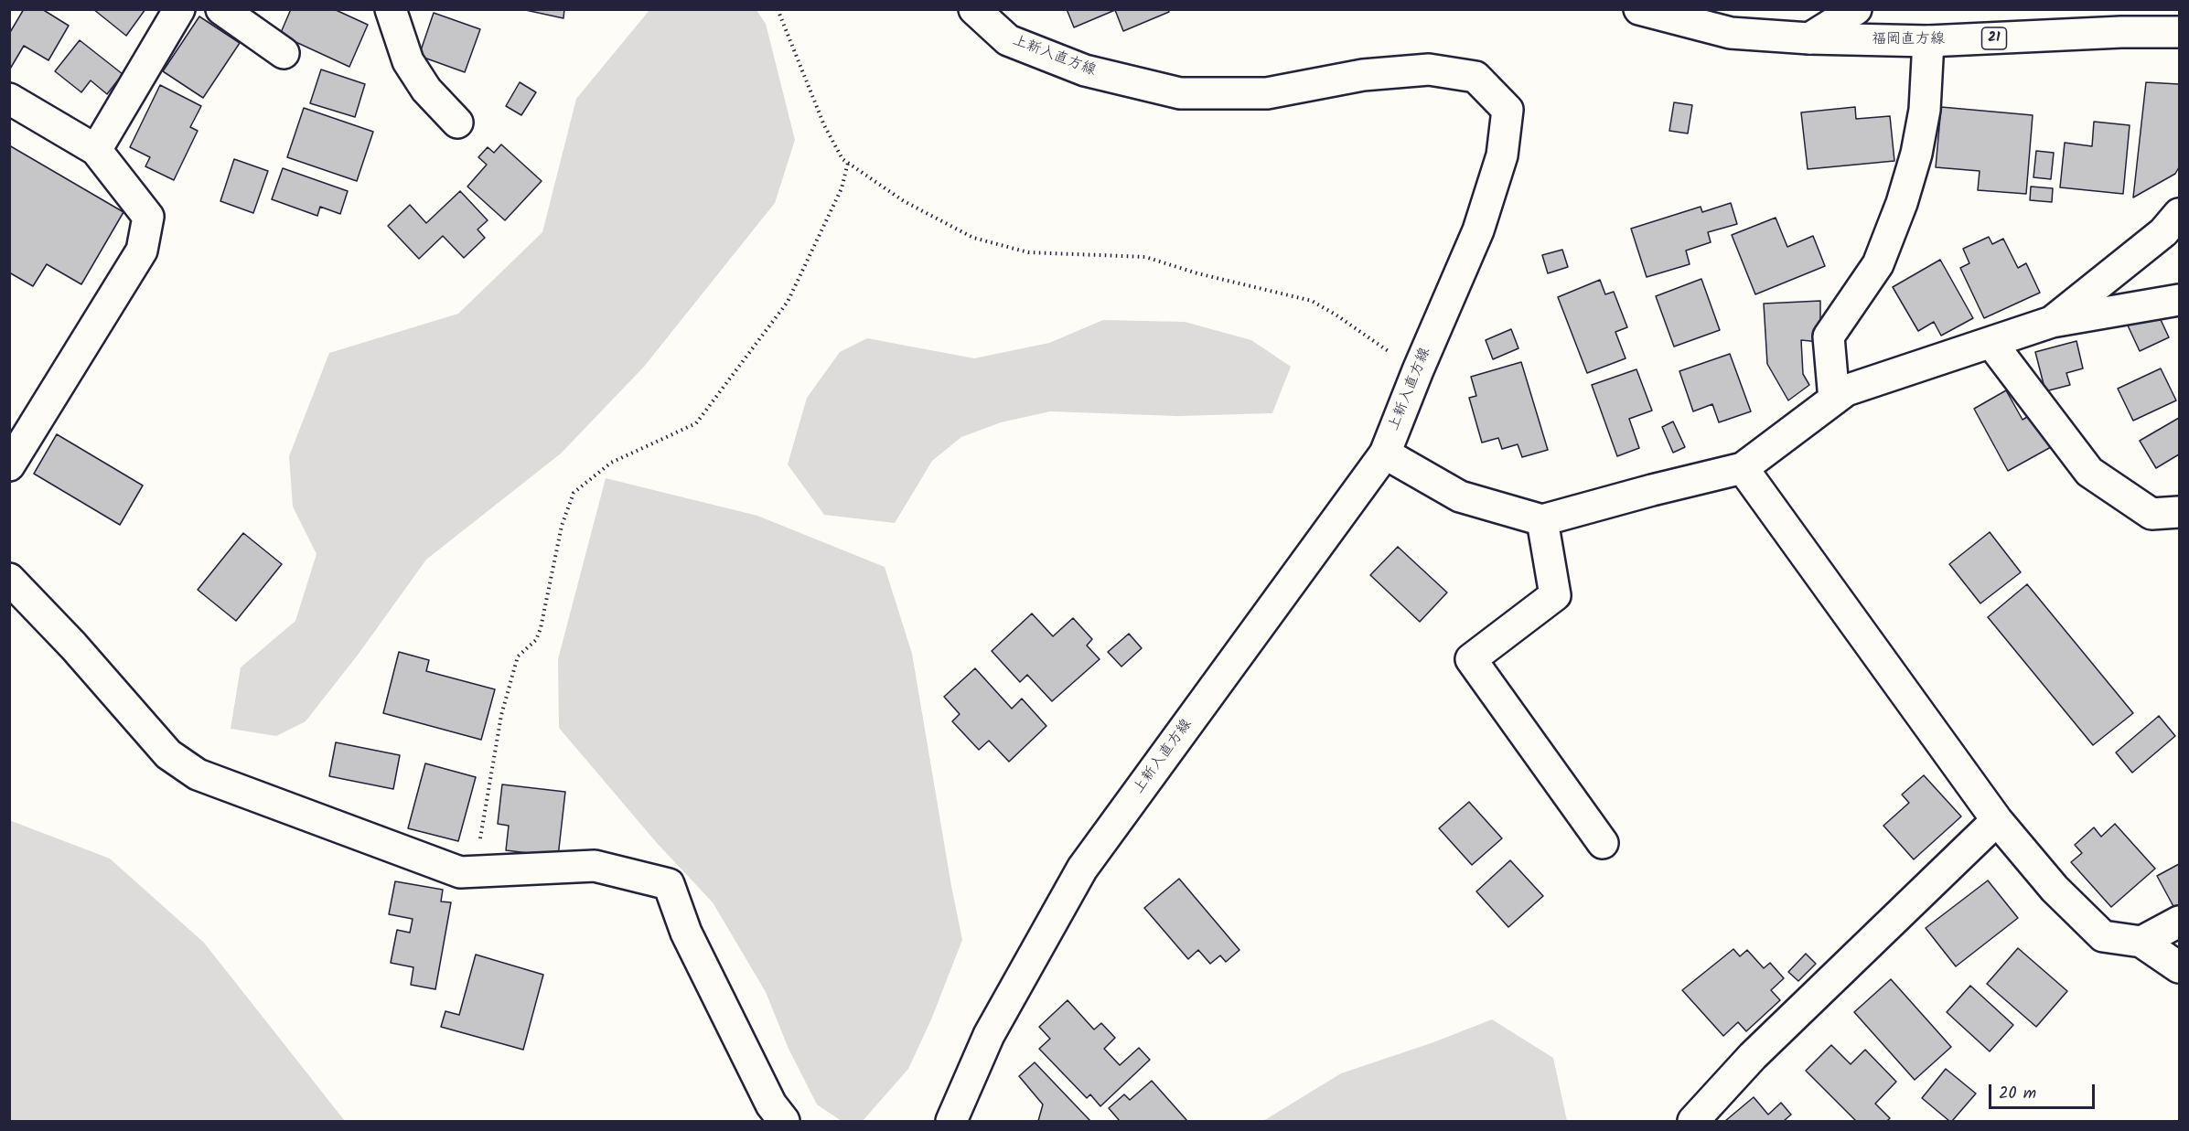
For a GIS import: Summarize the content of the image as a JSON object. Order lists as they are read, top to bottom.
{
  "streets": {
    "street": ["21", "福岡直方線", "上新入直方線"]
  },
  "scale_bar": "20 m"
}
